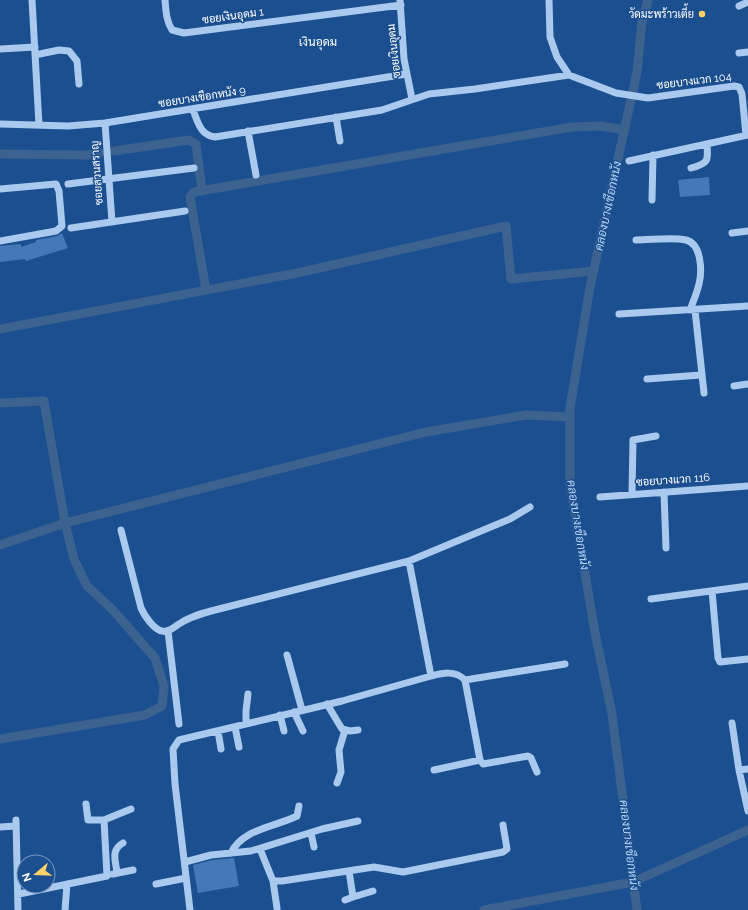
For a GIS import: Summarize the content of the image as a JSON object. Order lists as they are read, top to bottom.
{
  "streets": {
    "street": [
      "ซอยเงินอุดม 1",
      "ซอยเงินอุดม",
      "ซอยบางแวก 104",
      "ซอยบางเชือกหนัง 9",
      "ซอยสวนสราญ",
      "ซอยบางแวก 116"
    ]
  },
  "crossings": [
    ["ซอยเงินอุดม 1", "ซอยเงินอุดม"],
    ["ซอยเงินอุดม", "ซอยบางเชือกหนัง 9"],
    ["ซอยบางเชือกหนัง 9", "ซอยสวนสราญ"]
  ],
  "districts": ["เงินอุดม"],
  "water": ["คลองบางเชือกหนัง"],
  "places": ["วัดมะพร้าวเตี้ย"],
  "north": "left"
}
